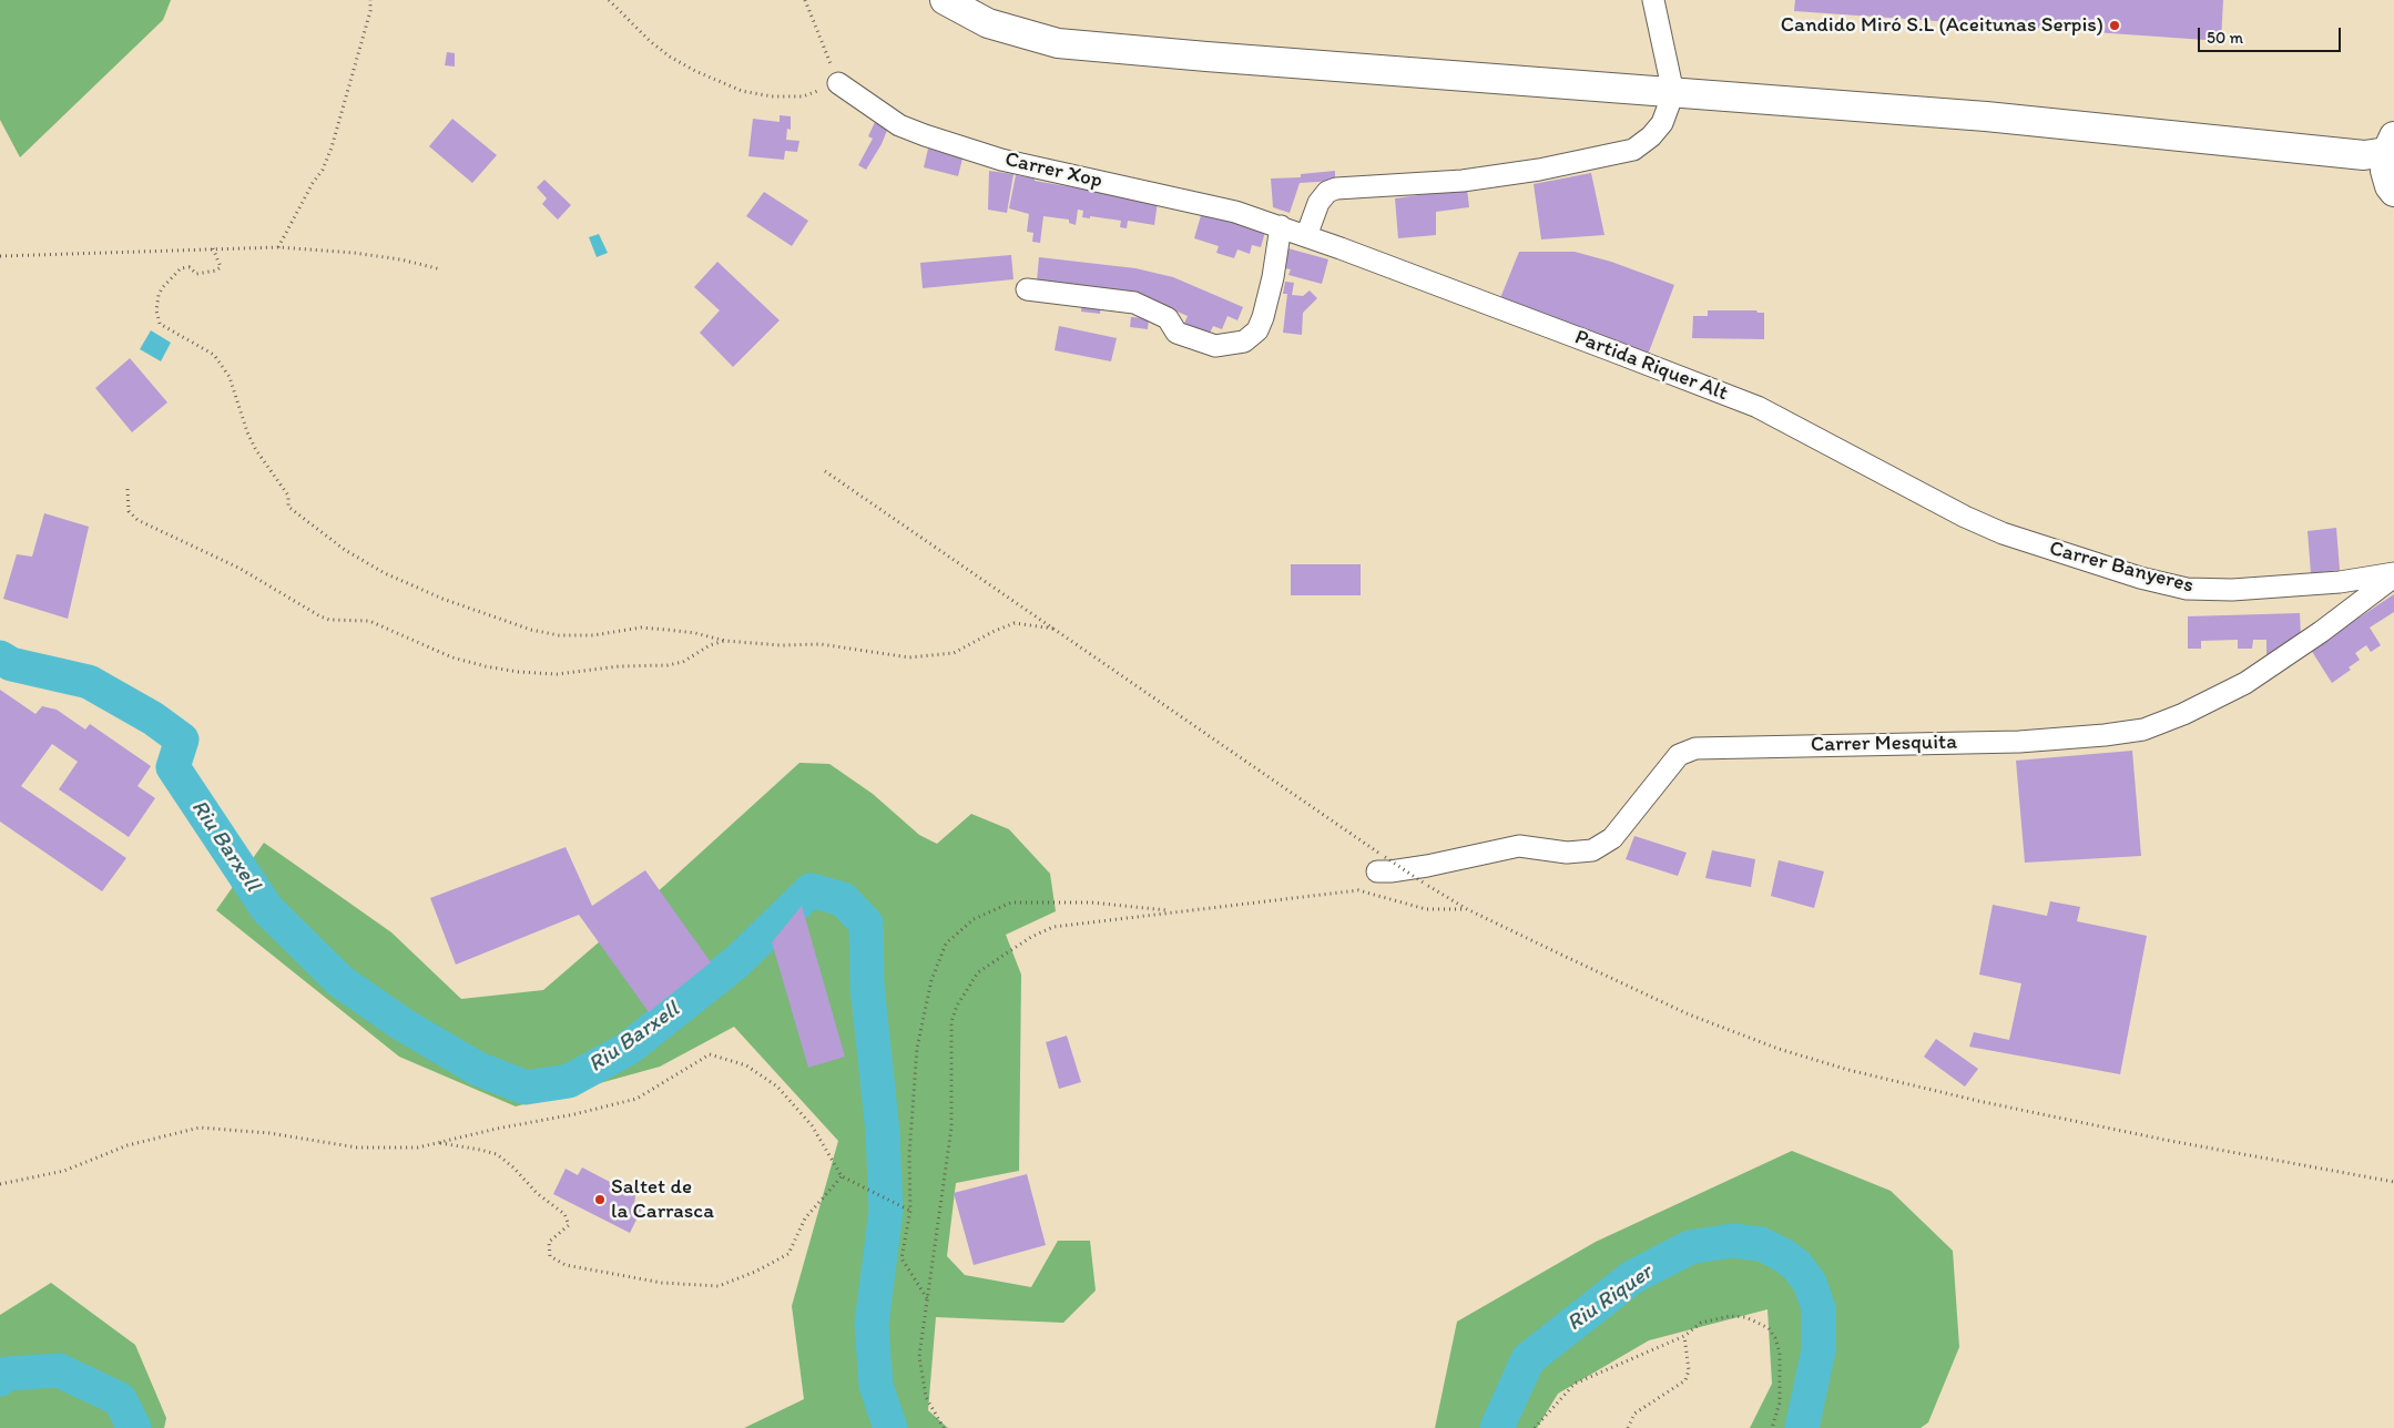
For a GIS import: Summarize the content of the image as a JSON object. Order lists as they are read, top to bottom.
{
  "streets": {
    "street": [
      "Carrer Xop",
      "Partida Riquer Alt",
      "Carrer Banyeres",
      "Carrer Mesquita"
    ]
  },
  "crossings": [
    ["Carrer Xop", "Partida Riquer Alt"],
    ["Partida Riquer Alt", "Carrer Banyeres"],
    ["Carrer Banyeres", "Carrer Mesquita"]
  ],
  "water": ["Riu Barxell", "Riu Riquer"],
  "places": ["Candido Miró S.L (Aceitunas Serpis)", "Saltet de la Carrasca"],
  "scale_bar": "50 m"
}
